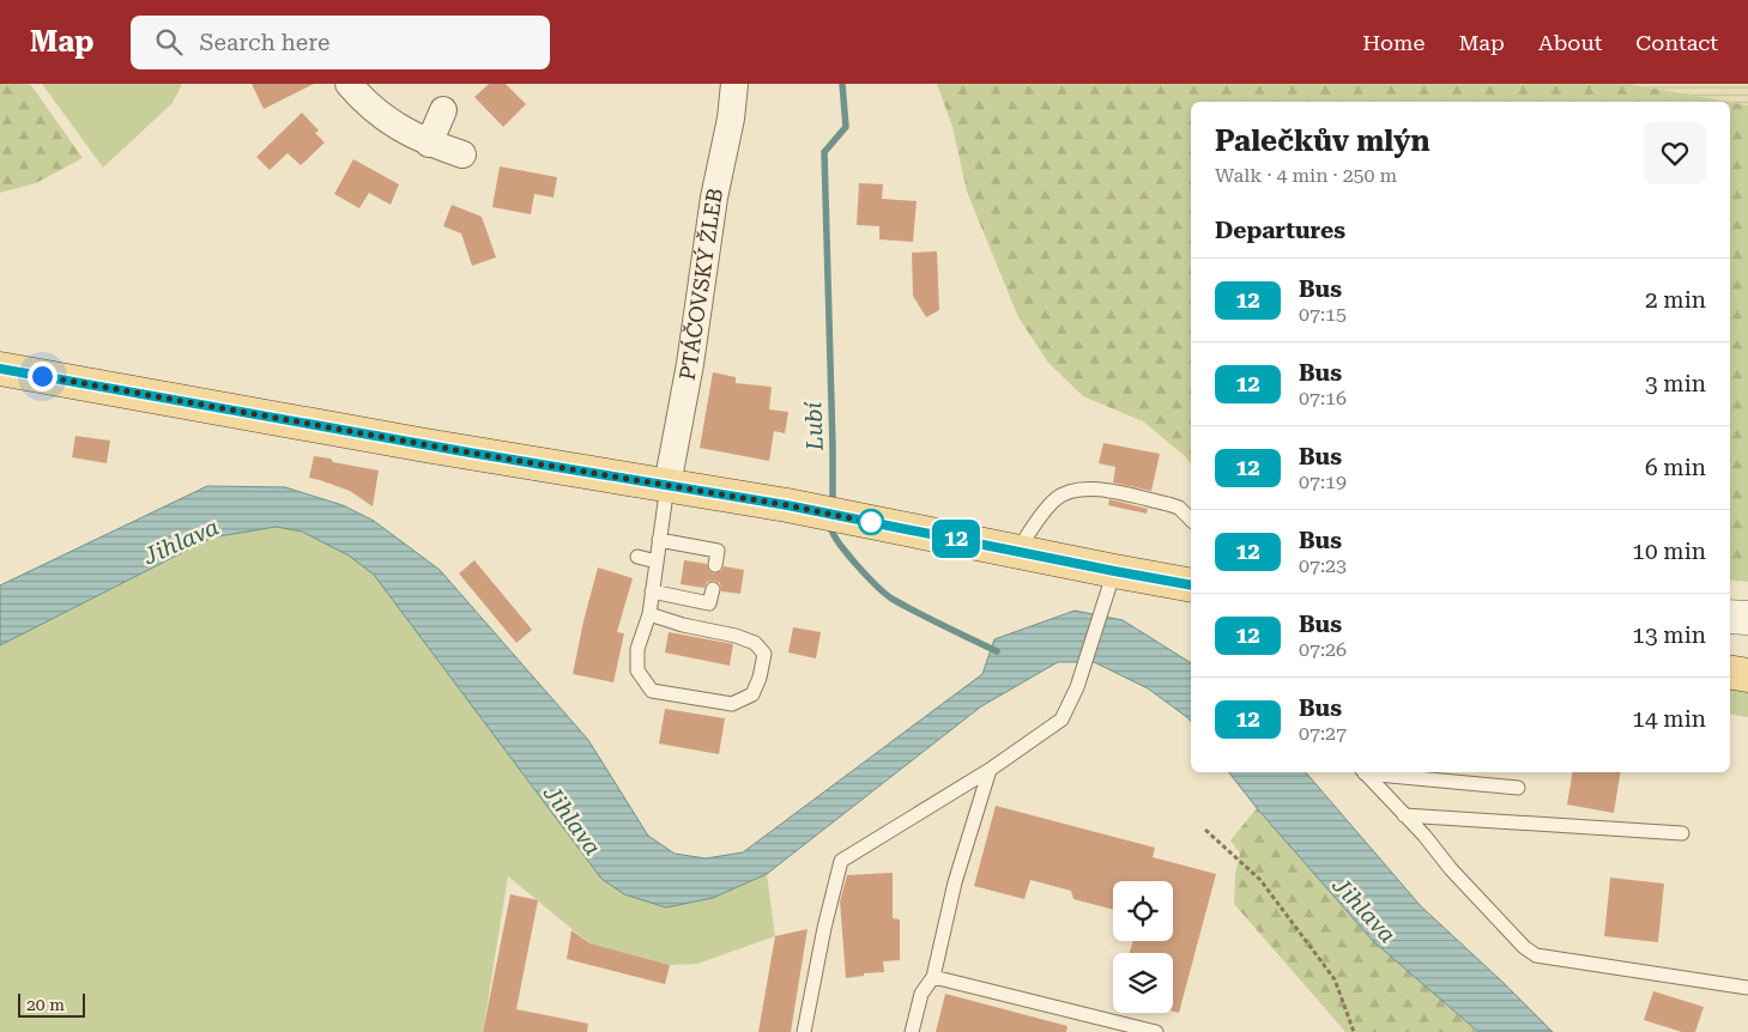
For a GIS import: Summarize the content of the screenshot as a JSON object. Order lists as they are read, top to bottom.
{
  "streets": {
    "street": ["PTÁČOVSKÝ ŽLEB"]
  },
  "water": ["Lubí", "Jihlava"],
  "lines": ["bus line 12"],
  "scale_bar": "20 m",
  "page": {
    "header": "Map",
    "search": "Search here",
    "nav": [
      "Home",
      "Map",
      "About",
      "Contact"
    ],
    "on_map": "12",
    "heading": [
      ["Palečkův mlýn", "Walk · 4 min · 250 m"],
      "Departures"
    ],
    "list": [
      {
        "mark": "12",
        "name": "Bus",
        "note": "07:15",
        "value": "2 min"
      },
      {
        "mark": "12",
        "name": "Bus",
        "note": "07:16",
        "value": "3 min"
      },
      {
        "mark": "12",
        "name": "Bus",
        "note": "07:19",
        "value": "6 min"
      },
      {
        "mark": "12",
        "name": "Bus",
        "note": "07:23",
        "value": "10 min"
      },
      {
        "mark": "12",
        "name": "Bus",
        "note": "07:26",
        "value": "13 min"
      },
      {
        "mark": "12",
        "name": "Bus",
        "note": "07:27",
        "value": "14 min"
      }
    ],
    "scale": "20 m"
  }
}
